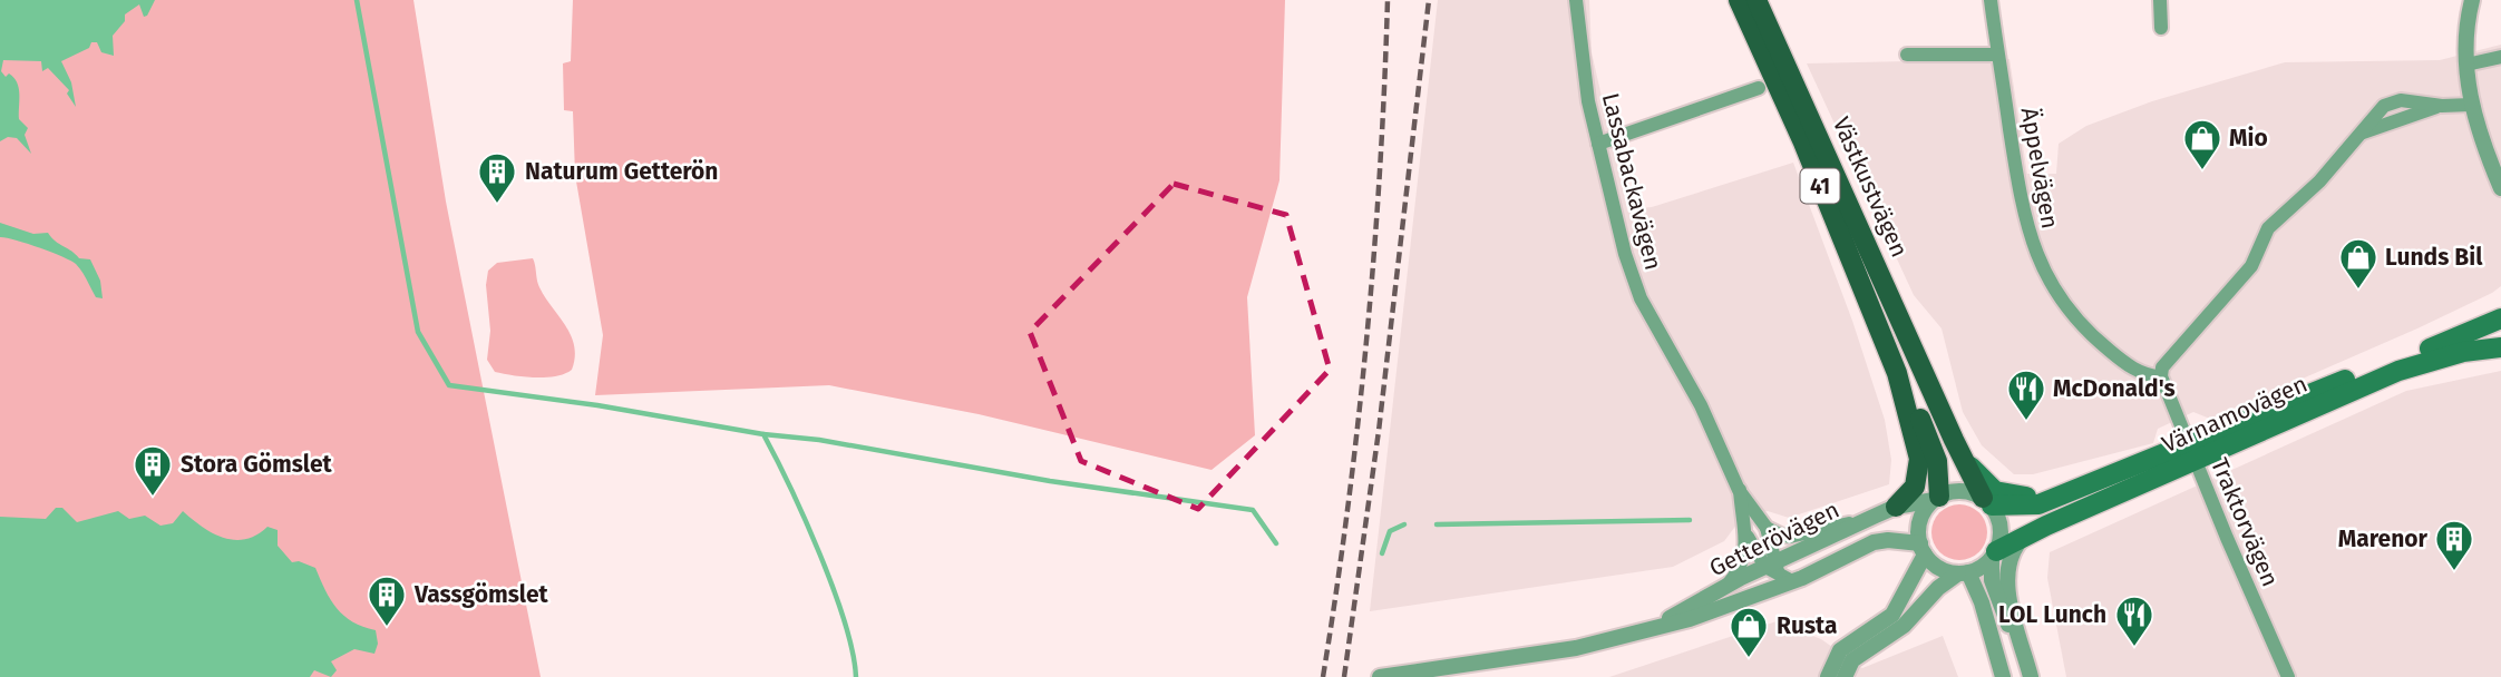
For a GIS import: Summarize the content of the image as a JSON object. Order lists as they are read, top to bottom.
{
  "streets": {
    "main road": ["41", "Västkustvägen", "Värnamovägen"],
    "street": [
      "Äppelvägen",
      "Lassabackavägen",
      "Traktorvägen",
      "Getterövägen"
    ]
  },
  "crossings": [
    ["Äppelvägen", "Traktorvägen"],
    ["41", "Västkustvägen"],
    ["41", "Värnamovägen"],
    ["41", "Getterövägen"],
    ["Västkustvägen", "Värnamovägen"],
    ["Västkustvägen", "Getterövägen"],
    ["Värnamovägen", "Traktorvägen"],
    ["Värnamovägen", "Getterövägen"]
  ],
  "places": {
    "shop": ["Mio", "Lunds Bil", "Rusta"],
    "building": [
      "Naturum Getterön",
      "Stora Gömslet",
      "Marenor",
      "Vassgömslet"
    ],
    "restaurant": ["McDonald's", "LOL Lunch"]
  }
}
